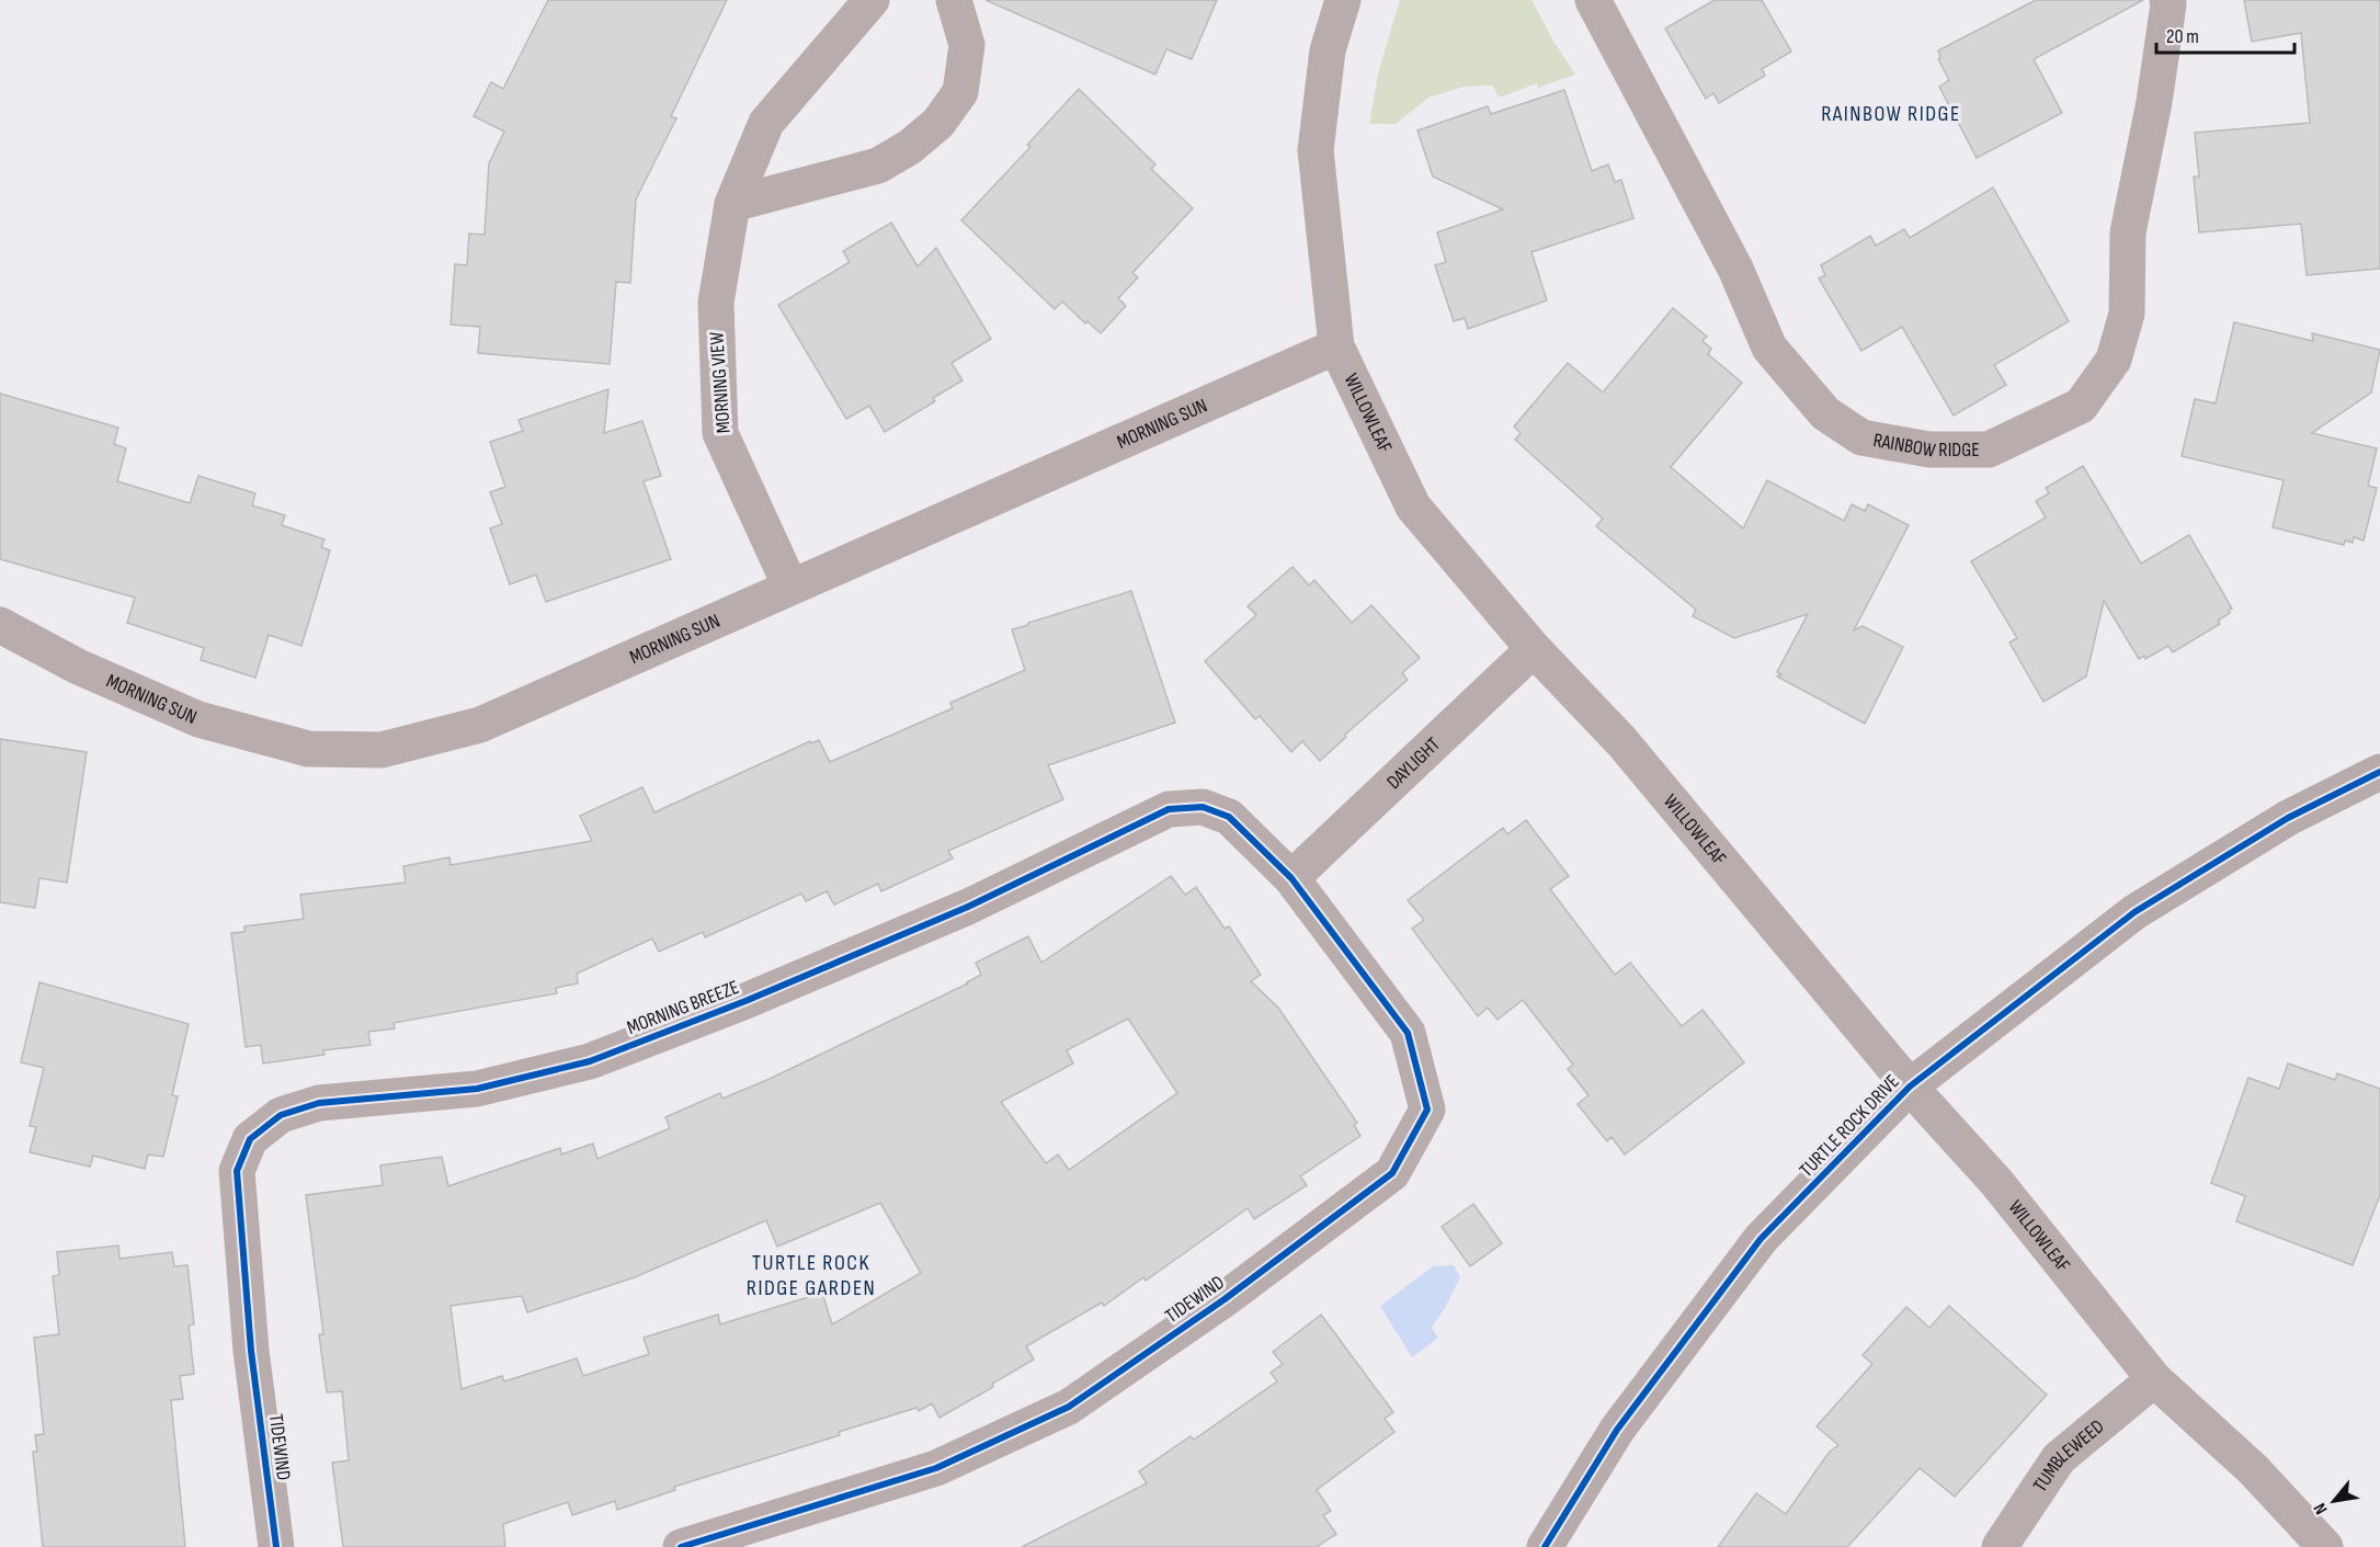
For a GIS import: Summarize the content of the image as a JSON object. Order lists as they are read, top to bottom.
{
  "streets": {
    "street": [
      "MORNING VIEW",
      "WILLOWLEAF",
      "MORNING SUN",
      "RAINBOW RIDGE",
      "DAYLIGHT",
      "MORNING BREEZE",
      "TURTLE ROCK DRIVE",
      "TIDEWIND",
      "TUMBLEWEED"
    ]
  },
  "crossings": [
    ["MORNING VIEW", "MORNING SUN"],
    ["WILLOWLEAF", "MORNING SUN"],
    ["WILLOWLEAF", "DAYLIGHT"],
    ["WILLOWLEAF", "TURTLE ROCK DRIVE"],
    ["WILLOWLEAF", "TUMBLEWEED"],
    ["DAYLIGHT", "MORNING BREEZE"],
    ["DAYLIGHT", "TIDEWIND"],
    ["MORNING BREEZE", "TIDEWIND"]
  ],
  "districts": ["RAINBOW RIDGE", "TURTLE ROCK RIDGE GARDEN"],
  "scale_bar": "20 m",
  "north": "bottom left"
}
